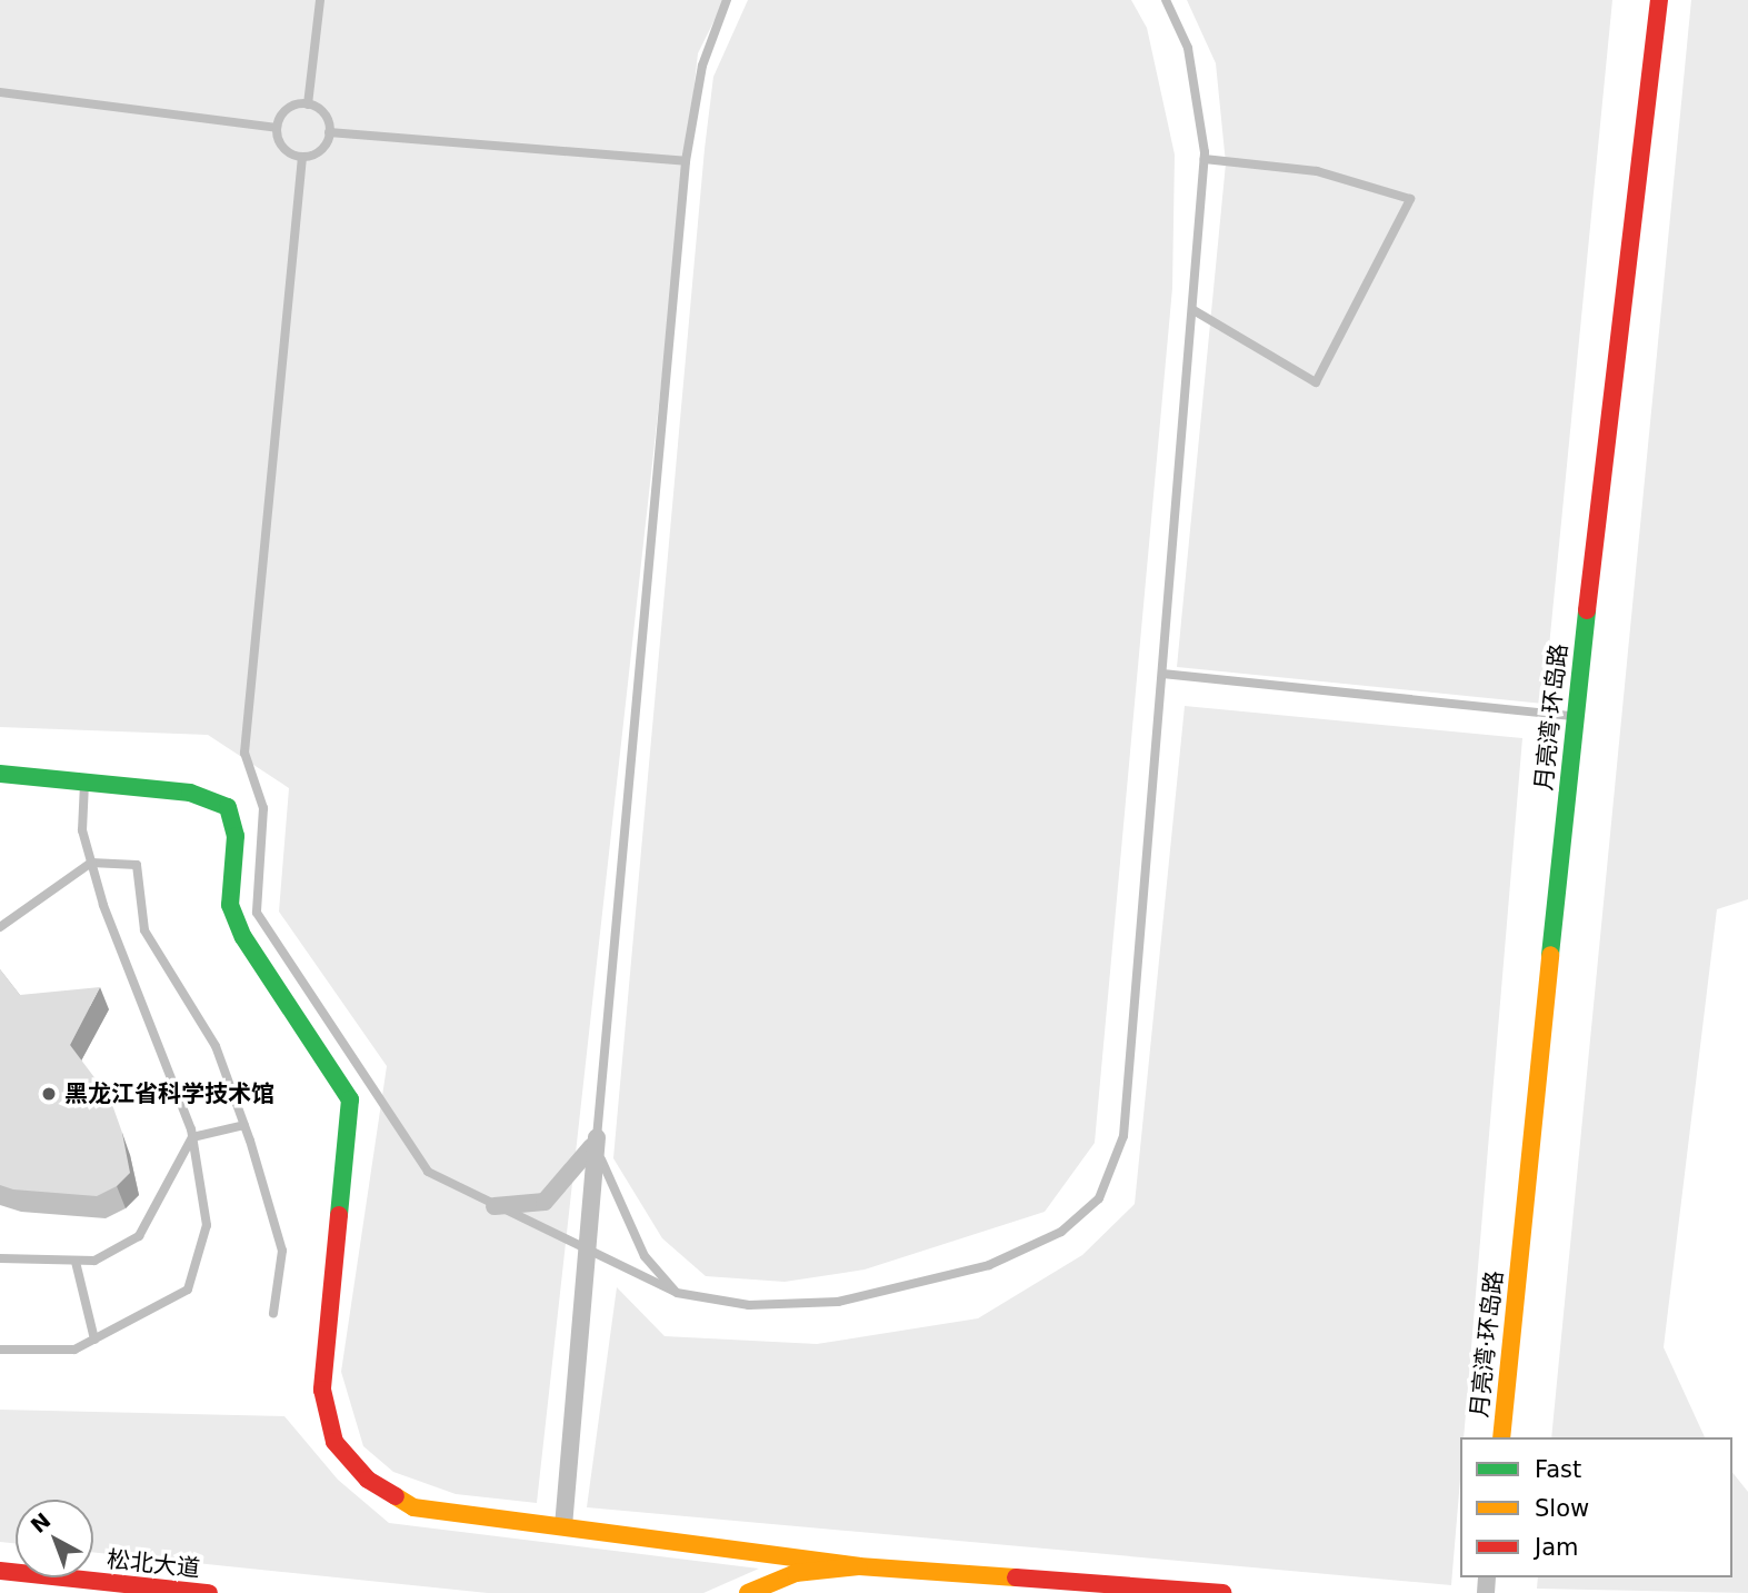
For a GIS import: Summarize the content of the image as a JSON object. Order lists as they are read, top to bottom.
{
  "streets": {
    "main road": ["月亮湾·环岛路", "松北大道"]
  },
  "places": ["黑龙江省科学技术馆"],
  "legend": ["Fast", "Slow", "Jam"],
  "north": "top left"
}
